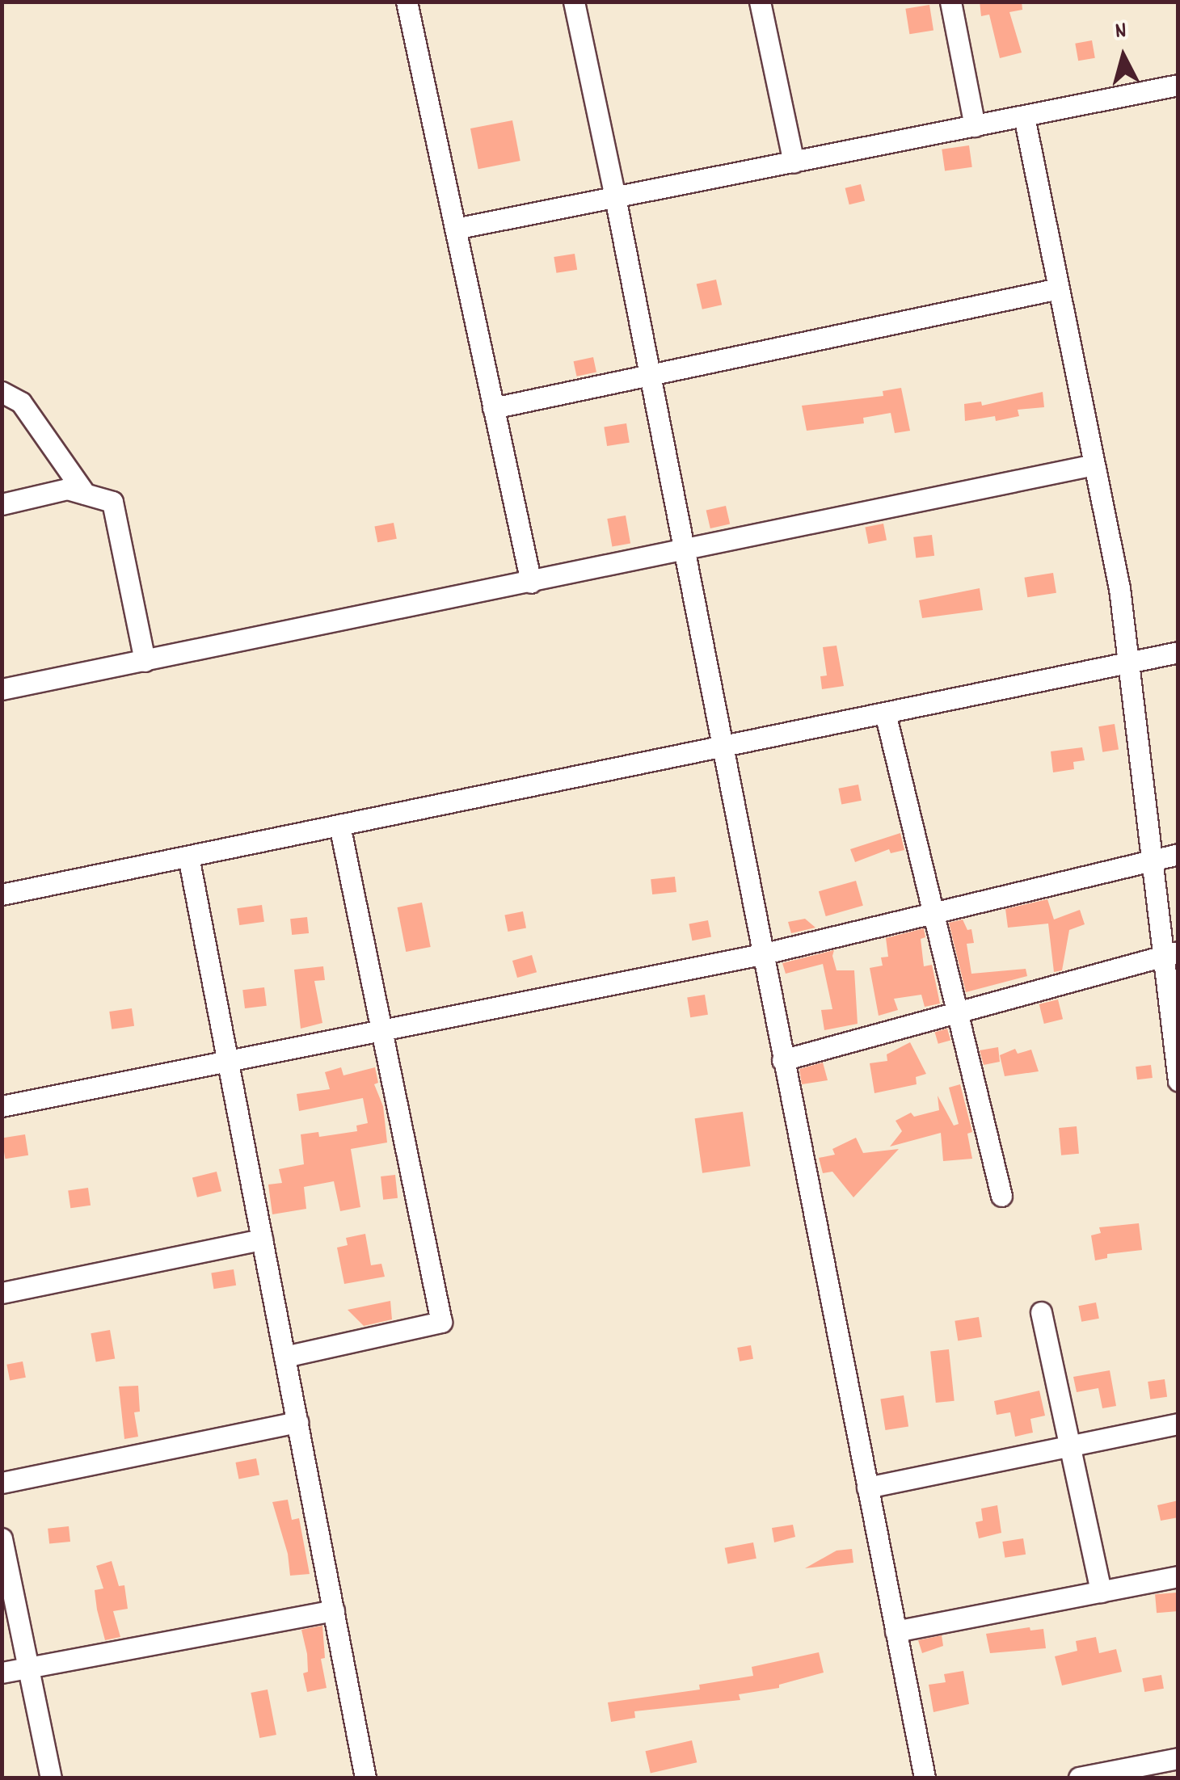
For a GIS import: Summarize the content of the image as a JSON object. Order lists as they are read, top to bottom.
{
  "north": "top"
}
